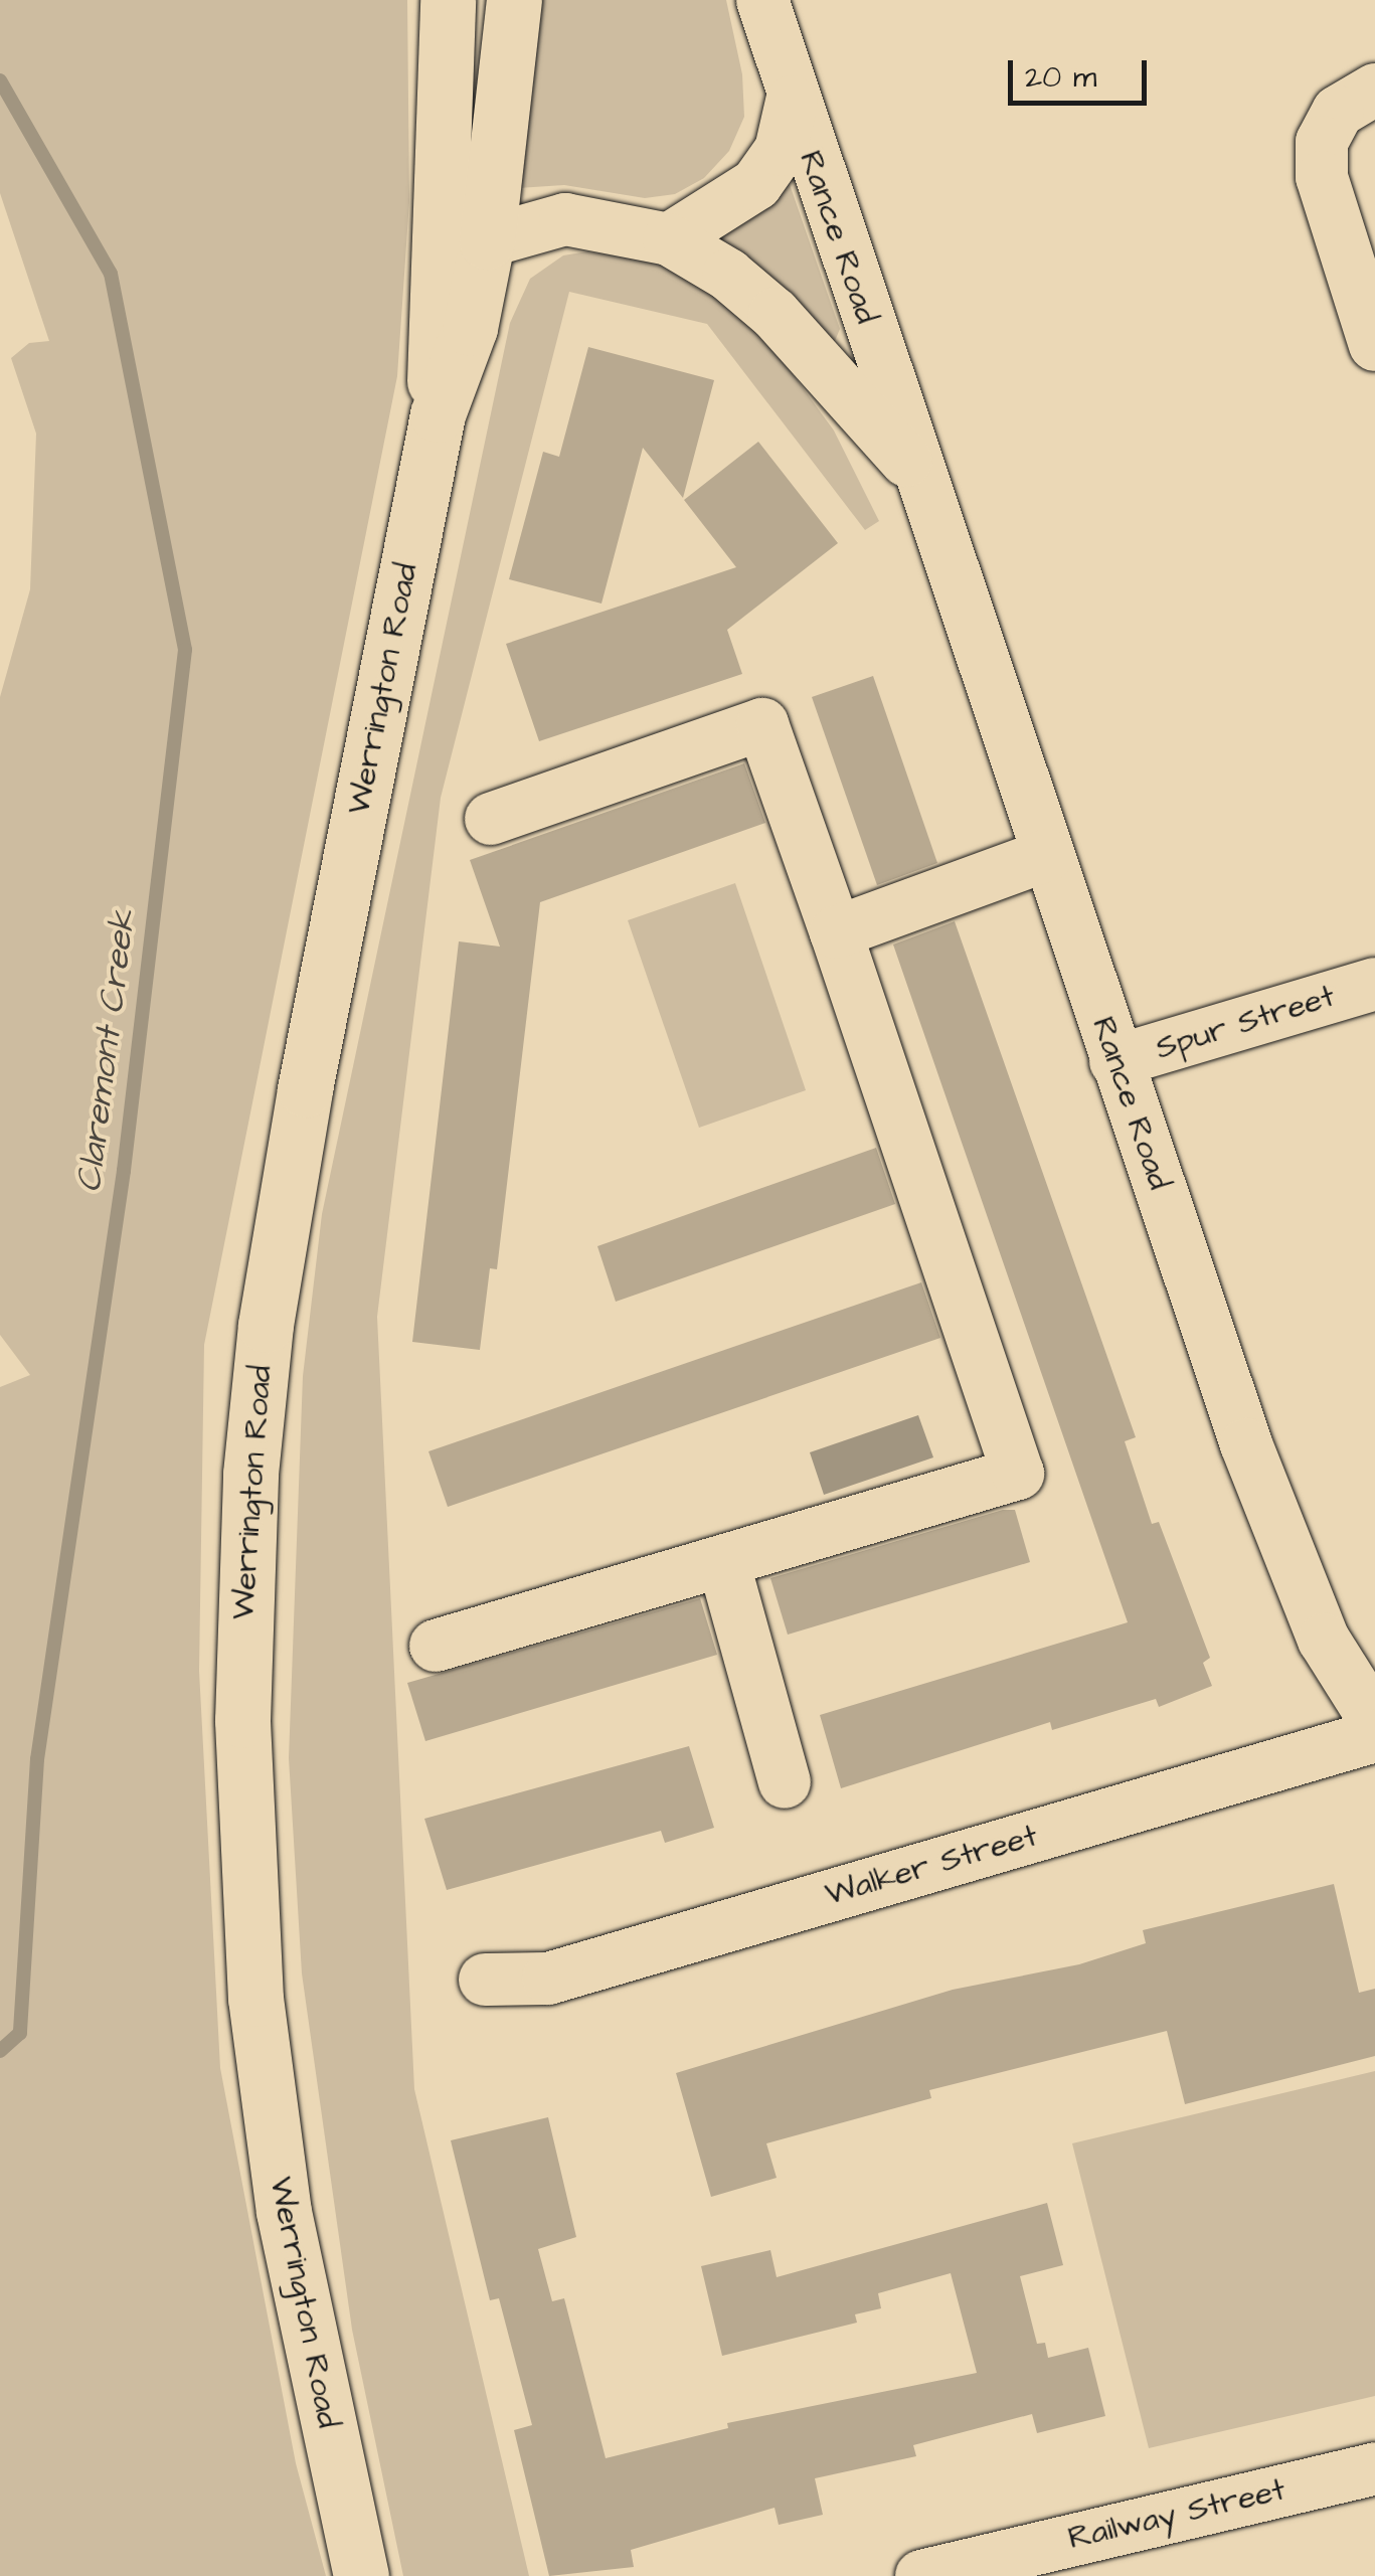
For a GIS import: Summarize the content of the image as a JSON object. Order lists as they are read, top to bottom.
{
  "streets": {
    "main road": ["Werrington Road"],
    "street": [
      "Rance Road",
      "Spur Street",
      "Walker Street",
      "Railway Street"
    ]
  },
  "crossings": [
    ["Rance Road", "Werrington Road"],
    ["Rance Road", "Spur Street"]
  ],
  "water": ["Claremont Creek"],
  "scale_bar": "20 m"
}
